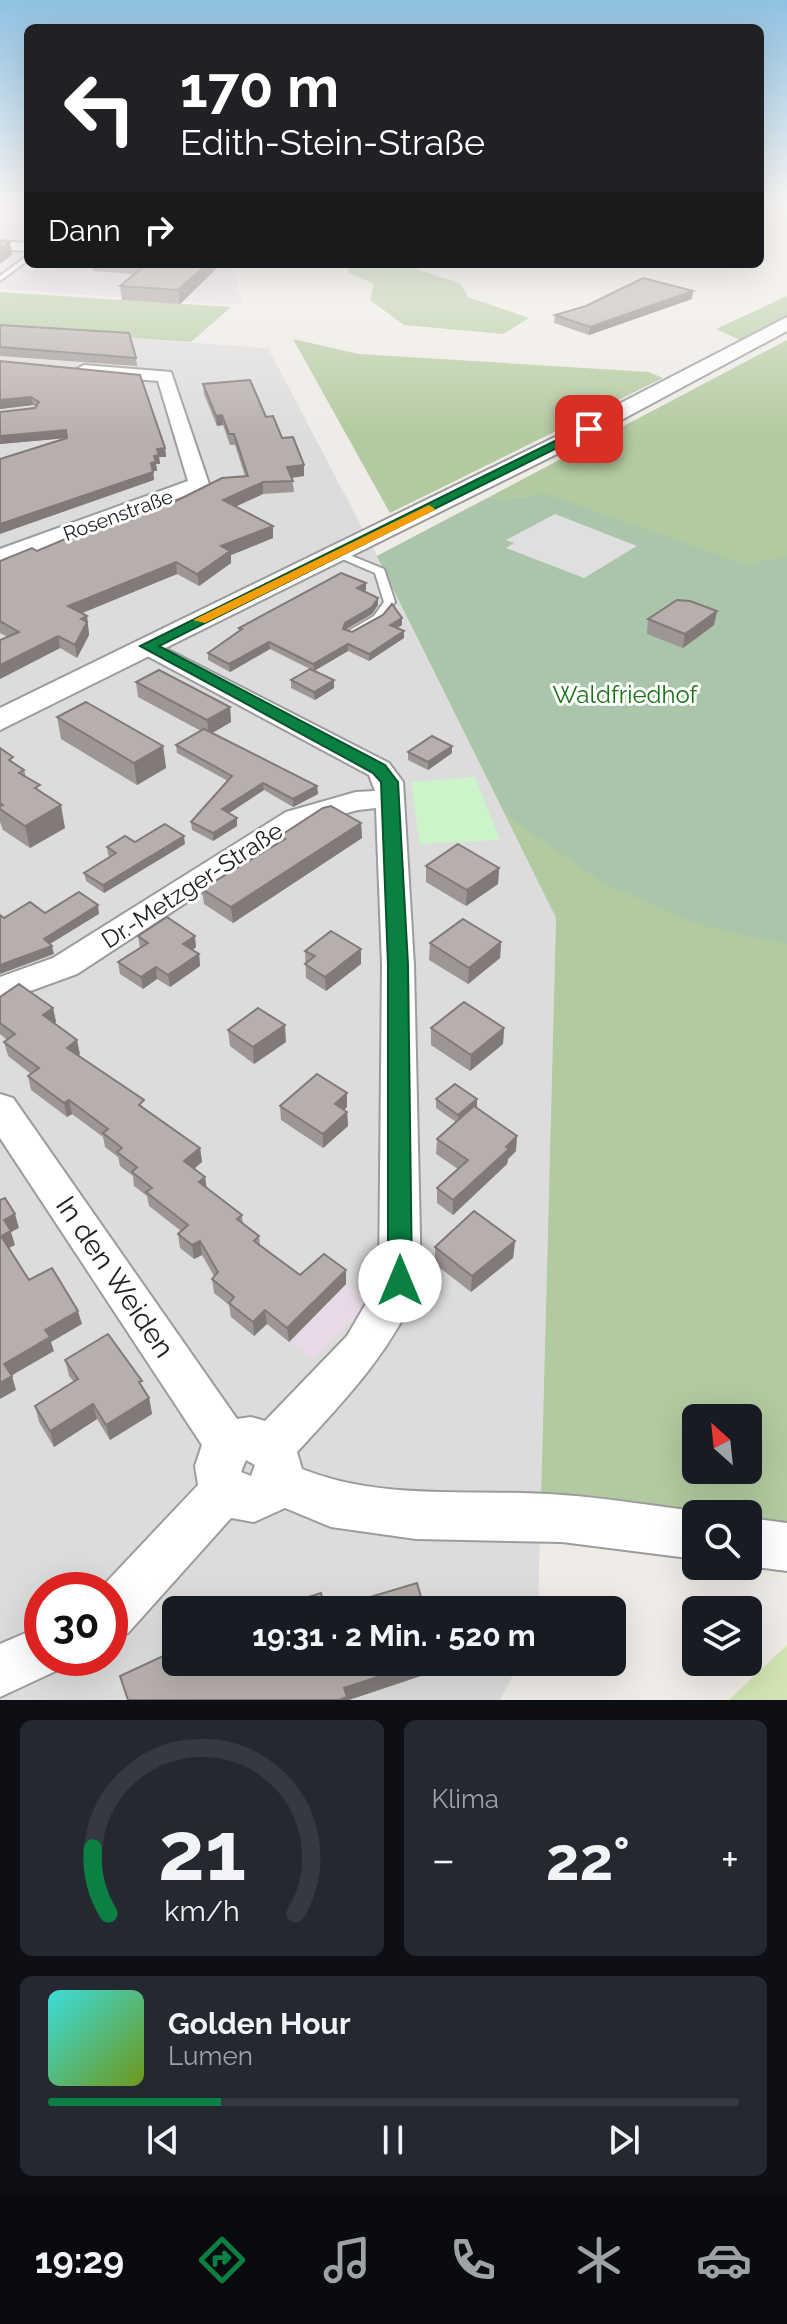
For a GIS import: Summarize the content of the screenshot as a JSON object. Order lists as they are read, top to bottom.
{
  "streets": {
    "street": ["Rosenstraße", "Dr.-Metzger-Straße", "In den Weiden"]
  },
  "parks": ["Waldfriedhof"],
  "north": "top left",
  "page": {
    "turn": ["170 m", "Edith-Stein-Straße"],
    "then": "Dann",
    "limit": "30",
    "trip": "19:31 · 2 Min. · 520 m",
    "tile": "Klima",
    "heat": ["−", "22°", "+"],
    "song": ["Golden Hour", "Lumen"],
    "tabs": "19:29",
    "gauge": ["21", "km/h"]
  }
}
